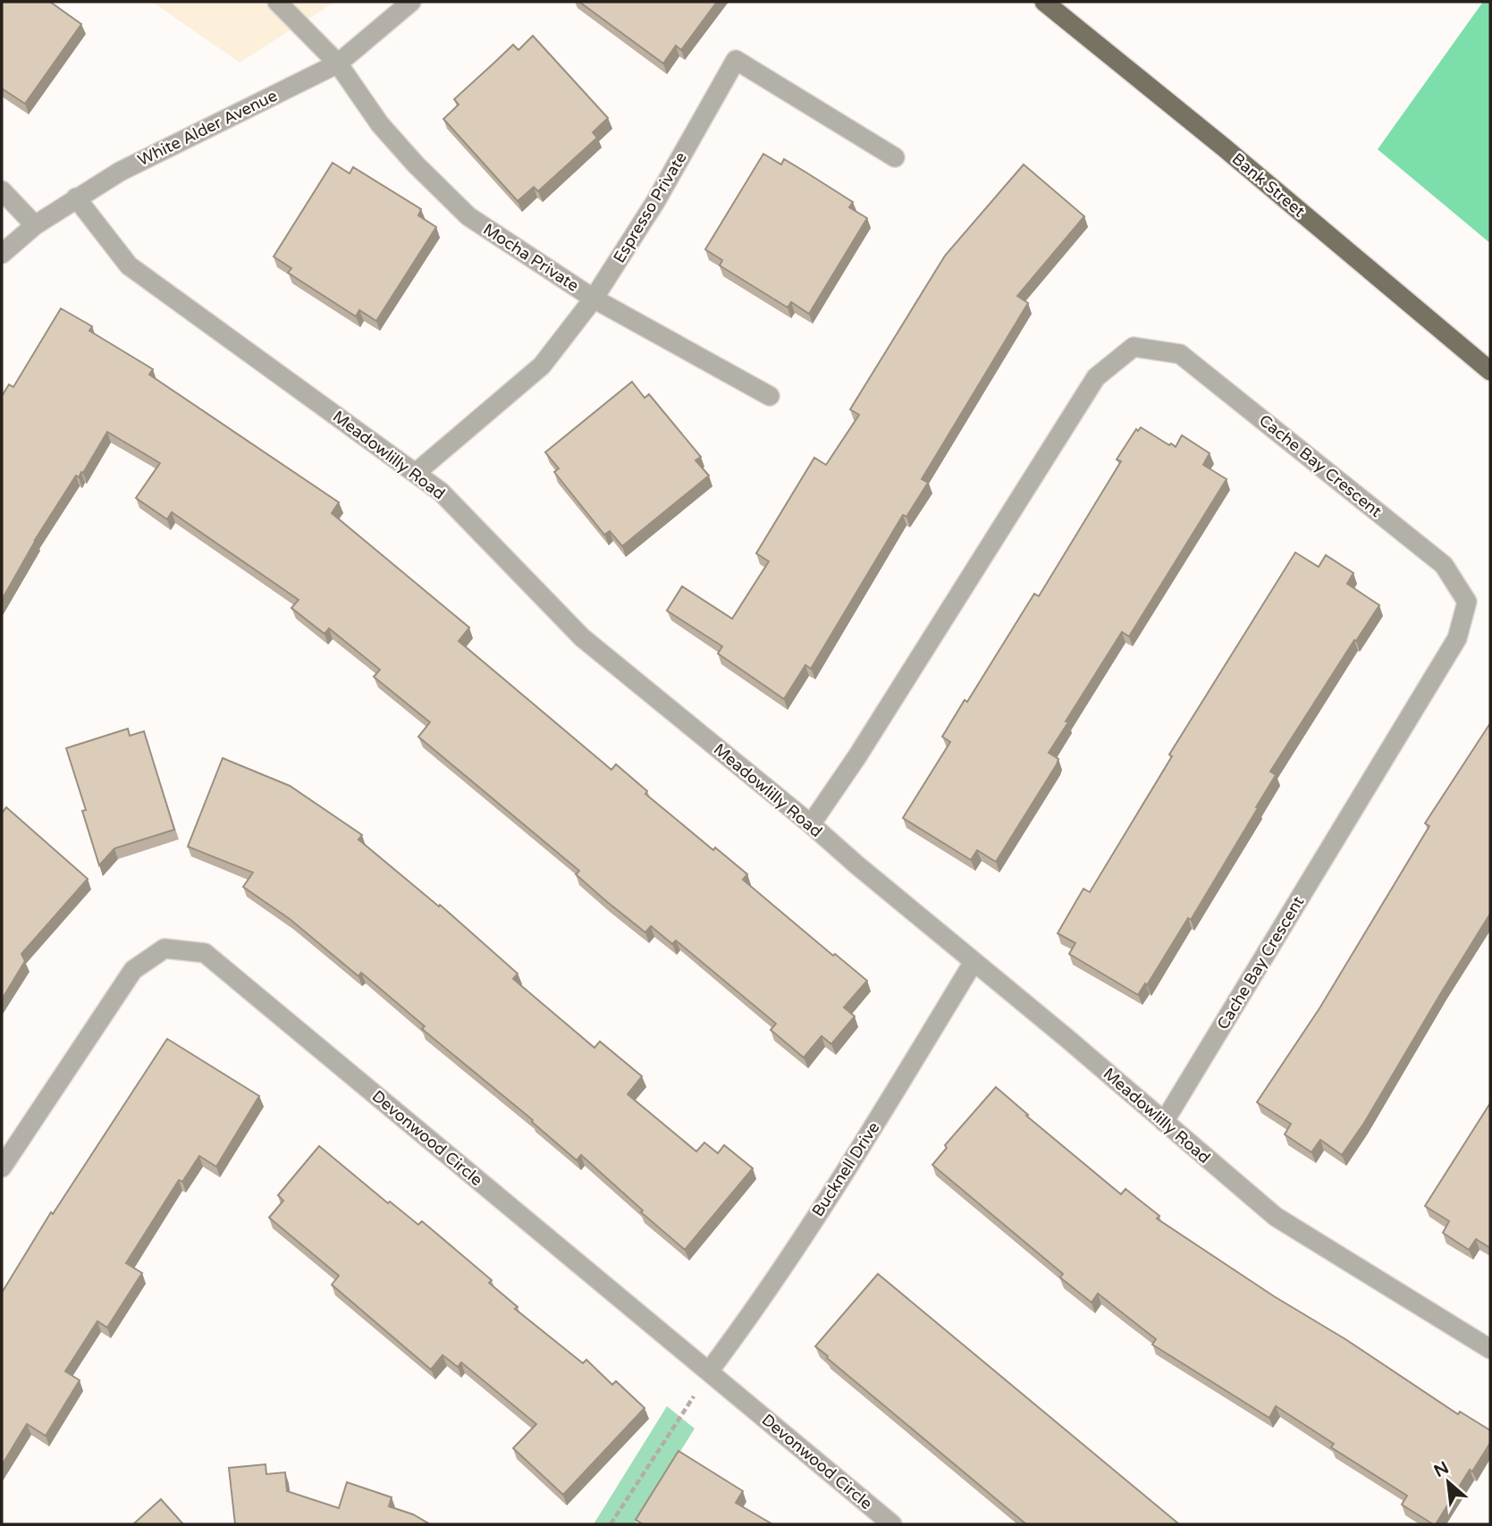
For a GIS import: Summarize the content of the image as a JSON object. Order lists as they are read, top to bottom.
{
  "streets": {
    "main road": ["Bank Street"],
    "street": [
      "White Alder Avenue",
      "Espresso Private",
      "Mocha Private",
      "Meadowlilly Road",
      "Cache Bay Crescent",
      "Devonwood Circle",
      "Bucknell Drive"
    ]
  },
  "crossings": [
    ["White Alder Avenue", "Mocha Private"],
    ["White Alder Avenue", "Meadowlilly Road"],
    ["Espresso Private", "Mocha Private"],
    ["Espresso Private", "Meadowlilly Road"],
    ["Meadowlilly Road", "Cache Bay Crescent"],
    ["Meadowlilly Road", "Bucknell Drive"],
    ["Devonwood Circle", "Bucknell Drive"]
  ],
  "north": "top left"
}
